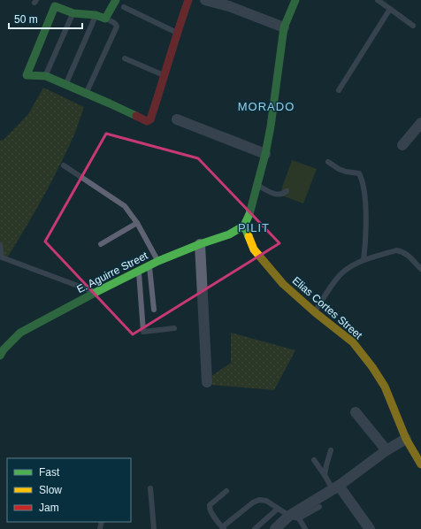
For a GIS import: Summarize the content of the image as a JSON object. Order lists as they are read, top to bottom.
{
  "streets": {
    "street": ["E. Aguirre Street", "Elias Cortes Street"]
  },
  "crossings": [
    ["E. Aguirre Street", "Elias Cortes Street"]
  ],
  "districts": ["MORADO", "PILIT"],
  "legend": ["Fast", "Slow", "Jam"],
  "scale_bar": "50 m"
}
